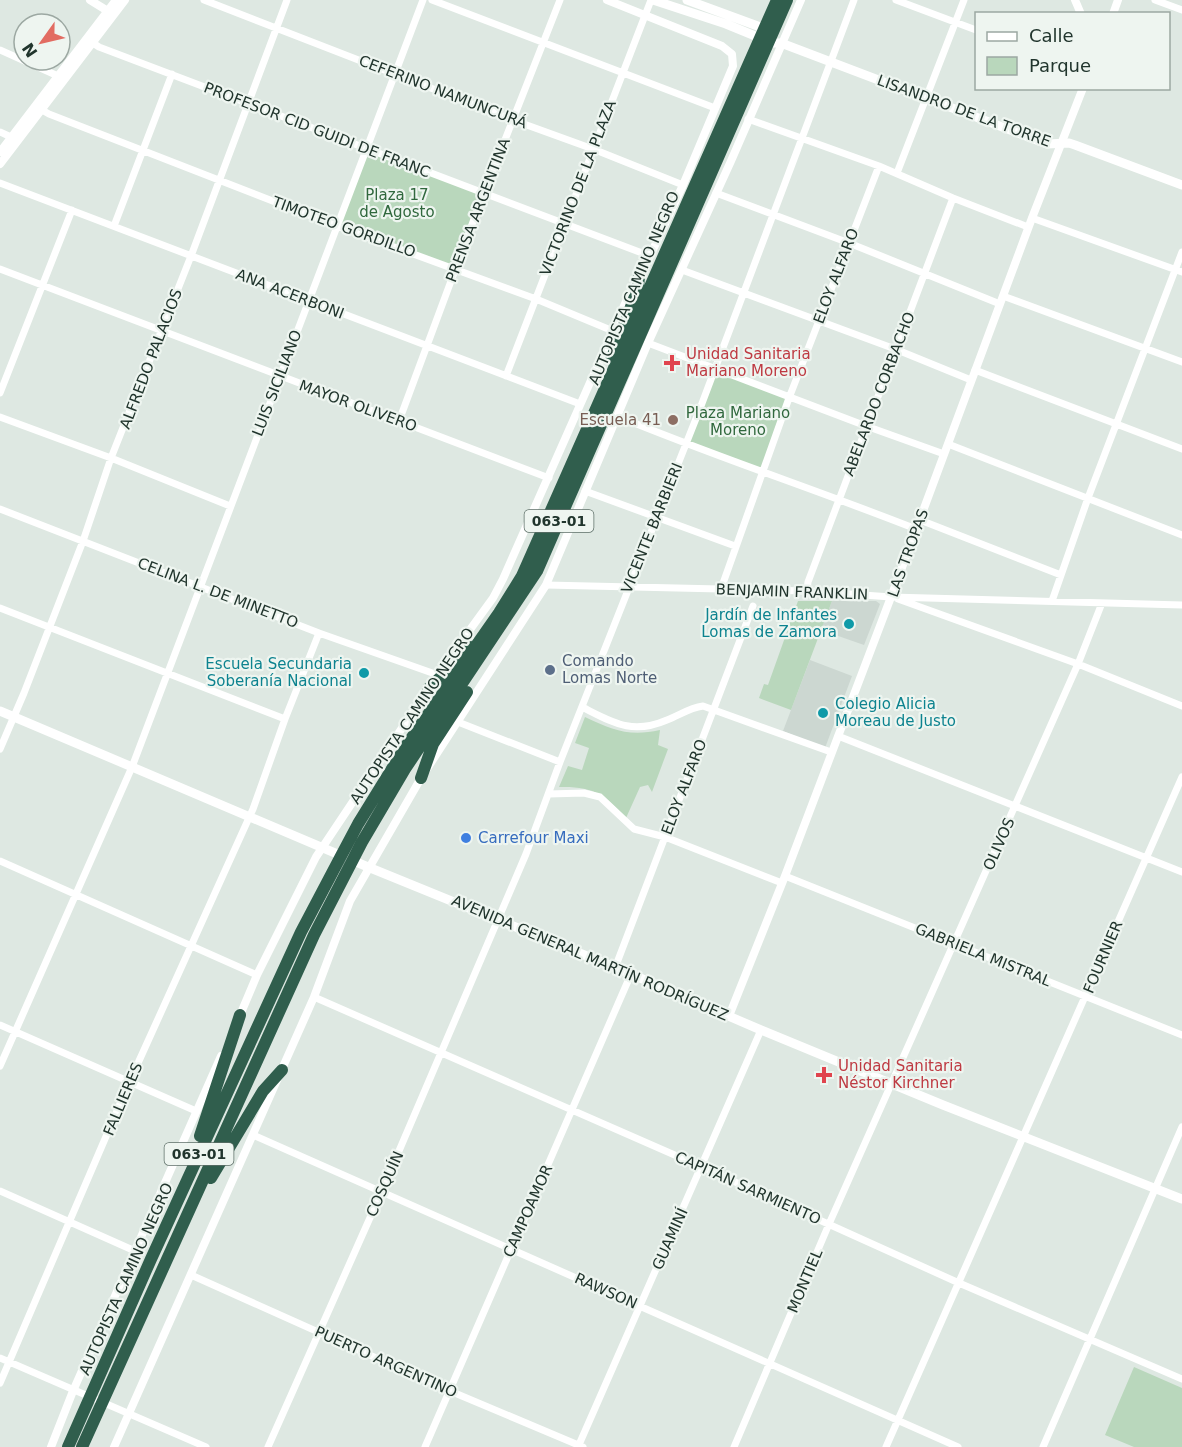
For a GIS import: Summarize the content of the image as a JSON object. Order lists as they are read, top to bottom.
{
  "streets": {
    "highway": ["AUTOPISTA CAMINO NEGRO", "063-01"],
    "main road": ["LISANDRO DE LA TORRE", "AVENIDA GENERAL MARTÍN RODRÍGUEZ"],
    "street": [
      "CEFERINO NAMUNCURÁ",
      "PROFESOR CID GUIDI DE FRANC",
      "VICTORINO DE LA PLAZA",
      "PRENSA ARGENTINA",
      "TIMOTEO GORDILLO",
      "ELOY ALFARO",
      "ANA ACERBONI",
      "ALFREDO PALACIOS",
      "LUIS SICILIANO",
      "ABELARDO CORBACHO",
      "MAYOR OLIVERO",
      "VICENTE BARBIERI",
      "LAS TROPAS",
      "BENJAMIN FRANKLIN",
      "CELINA L. DE MINETTO",
      "OLIVOS",
      "GABRIELA MISTRAL",
      "FOURNIER",
      "FALLIERES",
      "COSQUÍN",
      "CAPITÁN SARMIENTO",
      "CAMPOAMOR",
      "GUAMINÍ",
      "MONTIEL",
      "RAWSON",
      "PUERTO ARGENTINO"
    ]
  },
  "crossings": [
    ["CEFERINO NAMUNCURÁ", "VICTORINO DE LA PLAZA"],
    ["CEFERINO NAMUNCURÁ", "PRENSA ARGENTINA"],
    ["CEFERINO NAMUNCURÁ", "ALFREDO PALACIOS"],
    ["CEFERINO NAMUNCURÁ", "LUIS SICILIANO"],
    ["LISANDRO DE LA TORRE", "VICENTE BARBIERI"],
    ["LISANDRO DE LA TORRE", "LAS TROPAS"],
    ["PROFESOR CID GUIDI DE FRANC", "VICTORINO DE LA PLAZA"],
    ["PROFESOR CID GUIDI DE FRANC", "PRENSA ARGENTINA"],
    ["PROFESOR CID GUIDI DE FRANC", "ALFREDO PALACIOS"],
    ["PROFESOR CID GUIDI DE FRANC", "LUIS SICILIANO"],
    ["VICTORINO DE LA PLAZA", "TIMOTEO GORDILLO"],
    ["VICTORINO DE LA PLAZA", "ANA ACERBONI"],
    ["PRENSA ARGENTINA", "TIMOTEO GORDILLO"],
    ["PRENSA ARGENTINA", "ANA ACERBONI"],
    ["PRENSA ARGENTINA", "MAYOR OLIVERO"],
    ["TIMOTEO GORDILLO", "ALFREDO PALACIOS"],
    ["TIMOTEO GORDILLO", "LUIS SICILIANO"],
    ["ELOY ALFARO", "BENJAMIN FRANKLIN"],
    ["ELOY ALFARO", "GABRIELA MISTRAL"],
    ["ELOY ALFARO", "AVENIDA GENERAL MARTÍN RODRÍGUEZ"],
    ["ANA ACERBONI", "ALFREDO PALACIOS"],
    ["ANA ACERBONI", "LUIS SICILIANO"],
    ["ALFREDO PALACIOS", "MAYOR OLIVERO"],
    ["ALFREDO PALACIOS", "CELINA L. DE MINETTO"],
    ["ALFREDO PALACIOS", "AVENIDA GENERAL MARTÍN RODRÍGUEZ"],
    ["LUIS SICILIANO", "MAYOR OLIVERO"],
    ["LUIS SICILIANO", "CELINA L. DE MINETTO"],
    ["LUIS SICILIANO", "AVENIDA GENERAL MARTÍN RODRÍGUEZ"],
    ["ABELARDO CORBACHO", "BENJAMIN FRANKLIN"],
    ["VICENTE BARBIERI", "BENJAMIN FRANKLIN"],
    ["VICENTE BARBIERI", "GABRIELA MISTRAL"],
    ["VICENTE BARBIERI", "AVENIDA GENERAL MARTÍN RODRÍGUEZ"],
    ["VICENTE BARBIERI", "COSQUÍN"],
    ["LAS TROPAS", "BENJAMIN FRANKLIN"],
    ["LAS TROPAS", "GABRIELA MISTRAL"],
    ["LAS TROPAS", "AVENIDA GENERAL MARTÍN RODRÍGUEZ"],
    ["BENJAMIN FRANKLIN", "OLIVOS"],
    ["OLIVOS", "GABRIELA MISTRAL"],
    ["OLIVOS", "AVENIDA GENERAL MARTÍN RODRÍGUEZ"],
    ["OLIVOS", "MONTIEL"],
    ["GABRIELA MISTRAL", "FOURNIER"],
    ["FOURNIER", "AVENIDA GENERAL MARTÍN RODRÍGUEZ"],
    ["FOURNIER", "CAPITÁN SARMIENTO"],
    ["FOURNIER", "RAWSON"],
    ["AVENIDA GENERAL MARTÍN RODRÍGUEZ", "FALLIERES"],
    ["AVENIDA GENERAL MARTÍN RODRÍGUEZ", "COSQUÍN"],
    ["AVENIDA GENERAL MARTÍN RODRÍGUEZ", "CAMPOAMOR"],
    ["AVENIDA GENERAL MARTÍN RODRÍGUEZ", "GUAMINÍ"],
    ["AVENIDA GENERAL MARTÍN RODRÍGUEZ", "MONTIEL"],
    ["COSQUÍN", "CAPITÁN SARMIENTO"],
    ["COSQUÍN", "RAWSON"],
    ["COSQUÍN", "PUERTO ARGENTINO"],
    ["CAPITÁN SARMIENTO", "CAMPOAMOR"],
    ["CAPITÁN SARMIENTO", "GUAMINÍ"],
    ["CAPITÁN SARMIENTO", "MONTIEL"],
    ["CAMPOAMOR", "RAWSON"],
    ["CAMPOAMOR", "PUERTO ARGENTINO"],
    ["GUAMINÍ", "RAWSON"],
    ["GUAMINÍ", "PUERTO ARGENTINO"],
    ["MONTIEL", "RAWSON"]
  ],
  "parks": ["Plaza 17 de Agosto", "Plaza Mariano Moreno"],
  "places": {
    "health": ["Unidad Sanitaria Mariano Moreno", "Unidad Sanitaria Néstor Kirchner"],
    "other": [
      "Escuela 41",
      "Jardín de Infantes Lomas de Zamora",
      "Comando Lomas Norte",
      "Escuela Secundaria Soberanía Nacional",
      "Colegio Alicia Moreau de Justo",
      "Carrefour Maxi"
    ]
  },
  "legend": ["Calle", "Parque"],
  "north": "bottom left"
}
